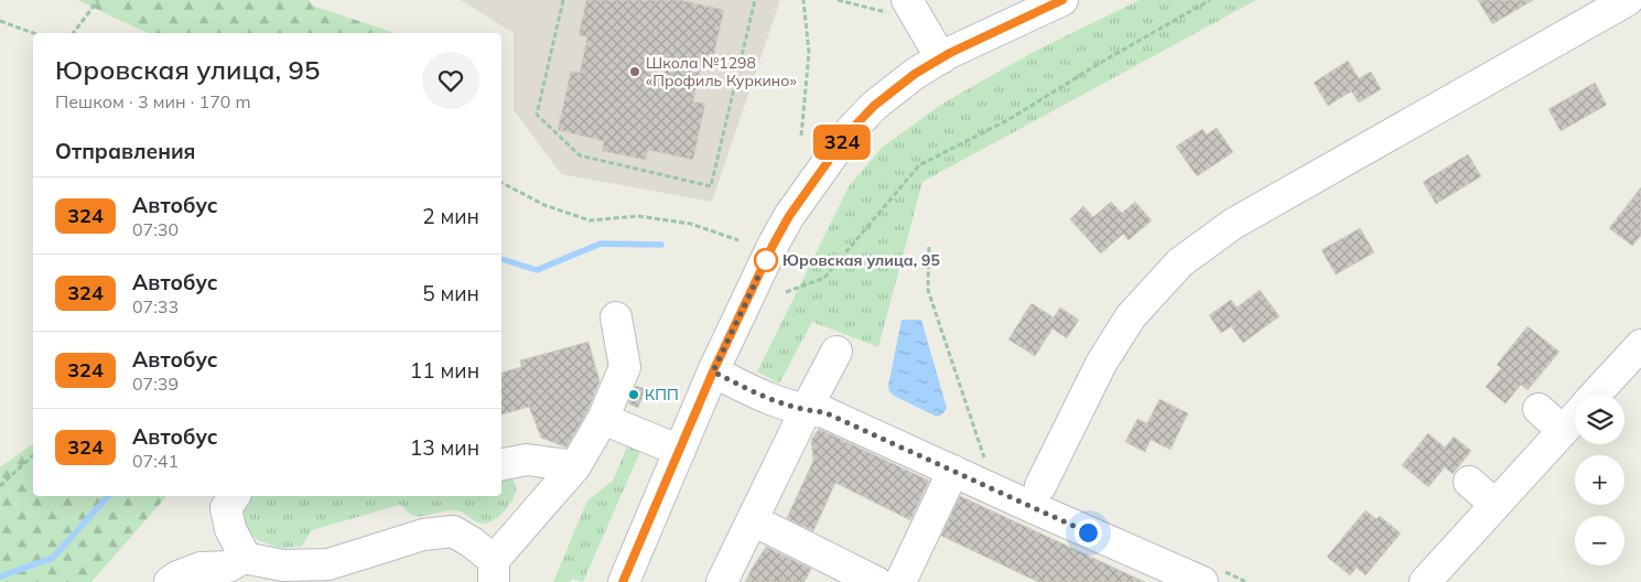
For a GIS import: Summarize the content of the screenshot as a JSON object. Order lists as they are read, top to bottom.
{
  "places": ["Школа №1298 «Профиль Куркино»", "Юровская улица, 95", "КПП"],
  "lines": ["bus line 324"],
  "page": {
    "on_map": "324",
    "heading": [
      ["Юровская улица, 95", "Пешком · 3 мин · 170 m"],
      "Отправления"
    ],
    "list": [
      {
        "mark": "324",
        "name": "Автобус",
        "note": "07:30",
        "value": "2 мин"
      },
      {
        "mark": "324",
        "name": "Автобус",
        "note": "07:33",
        "value": "5 мин"
      },
      {
        "mark": "324",
        "name": "Автобус",
        "note": "07:39",
        "value": "11 мин"
      },
      {
        "mark": "324",
        "name": "Автобус",
        "note": "07:41",
        "value": "13 мин"
      }
    ],
    "map_buttons": ["+", "−"]
  }
}
